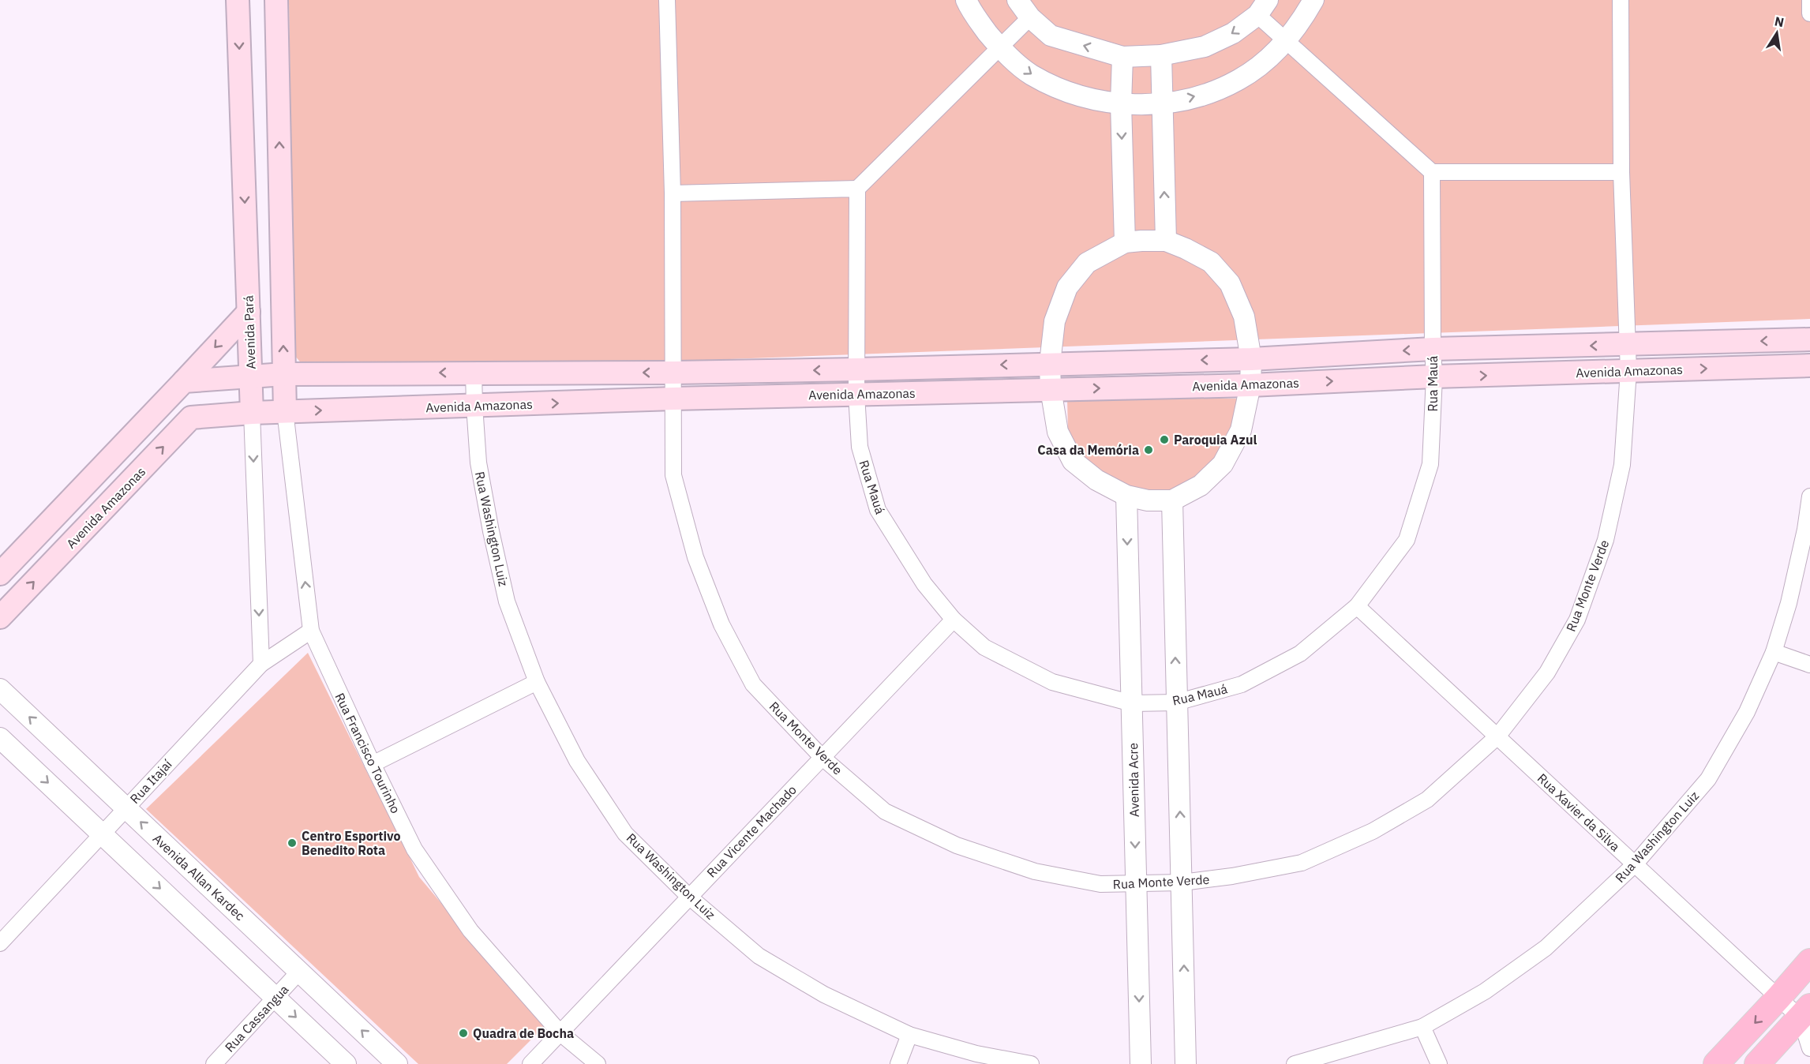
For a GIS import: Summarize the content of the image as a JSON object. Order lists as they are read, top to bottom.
{
  "streets": {
    "main road": ["Avenida Pará", "Avenida Amazonas"],
    "street": [
      "Rua Mauá",
      "Rua Washington Luiz",
      "Rua Monte Verde",
      "Rua Francisco Tourinho",
      "Avenida Acre",
      "Rua Itajaí",
      "Rua Xavier da Silva",
      "Rua Vicente Machado",
      "Avenida Allan Kardec",
      "Rua Cassangua"
    ]
  },
  "crossings": [
    ["Avenida Pará", "Avenida Amazonas"],
    ["Avenida Pará", "Rua Itajaí"],
    ["Avenida Amazonas", "Rua Mauá"],
    ["Avenida Amazonas", "Rua Washington Luiz"],
    ["Avenida Amazonas", "Rua Monte Verde"],
    ["Rua Mauá", "Avenida Acre"],
    ["Rua Mauá", "Rua Xavier da Silva"],
    ["Rua Mauá", "Rua Vicente Machado"],
    ["Rua Washington Luiz", "Rua Xavier da Silva"],
    ["Rua Washington Luiz", "Rua Vicente Machado"],
    ["Rua Monte Verde", "Avenida Acre"],
    ["Rua Monte Verde", "Rua Xavier da Silva"],
    ["Rua Monte Verde", "Rua Vicente Machado"],
    ["Rua Francisco Tourinho", "Rua Itajaí"],
    ["Rua Francisco Tourinho", "Rua Vicente Machado"],
    ["Rua Itajaí", "Avenida Allan Kardec"],
    ["Avenida Allan Kardec", "Rua Cassangua"]
  ],
  "places": [
    "Paroquia Azul",
    "Casa da Memória",
    "Centro Esportivo Benedito Rota",
    "Quadra de Bocha"
  ],
  "north": "top"
}
